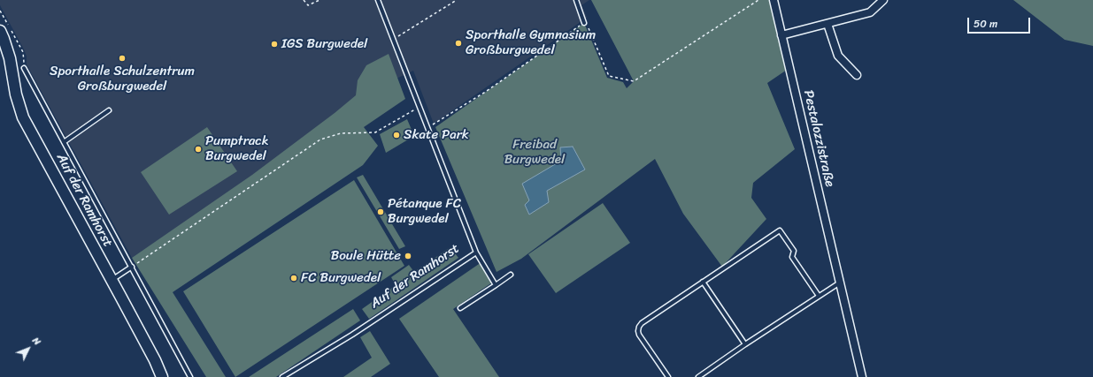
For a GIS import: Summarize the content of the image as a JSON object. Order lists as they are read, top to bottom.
{
  "streets": {
    "street": ["Pestalozzistraße", "Auf der Ramhorst"]
  },
  "parks": ["Freibad Burgwedel"],
  "places": [
    "Sporthalle Gymnasium Großburgwedel",
    "IGS Burgwedel",
    "Sporthalle Schulzentrum Großburgwedel",
    "Skate Park",
    "Pumptrack Burgwedel",
    "Pétanque FC Burgwedel",
    "Boule Hütte",
    "FC Burgwedel"
  ],
  "scale_bar": "50 m",
  "north": "top right"
}
